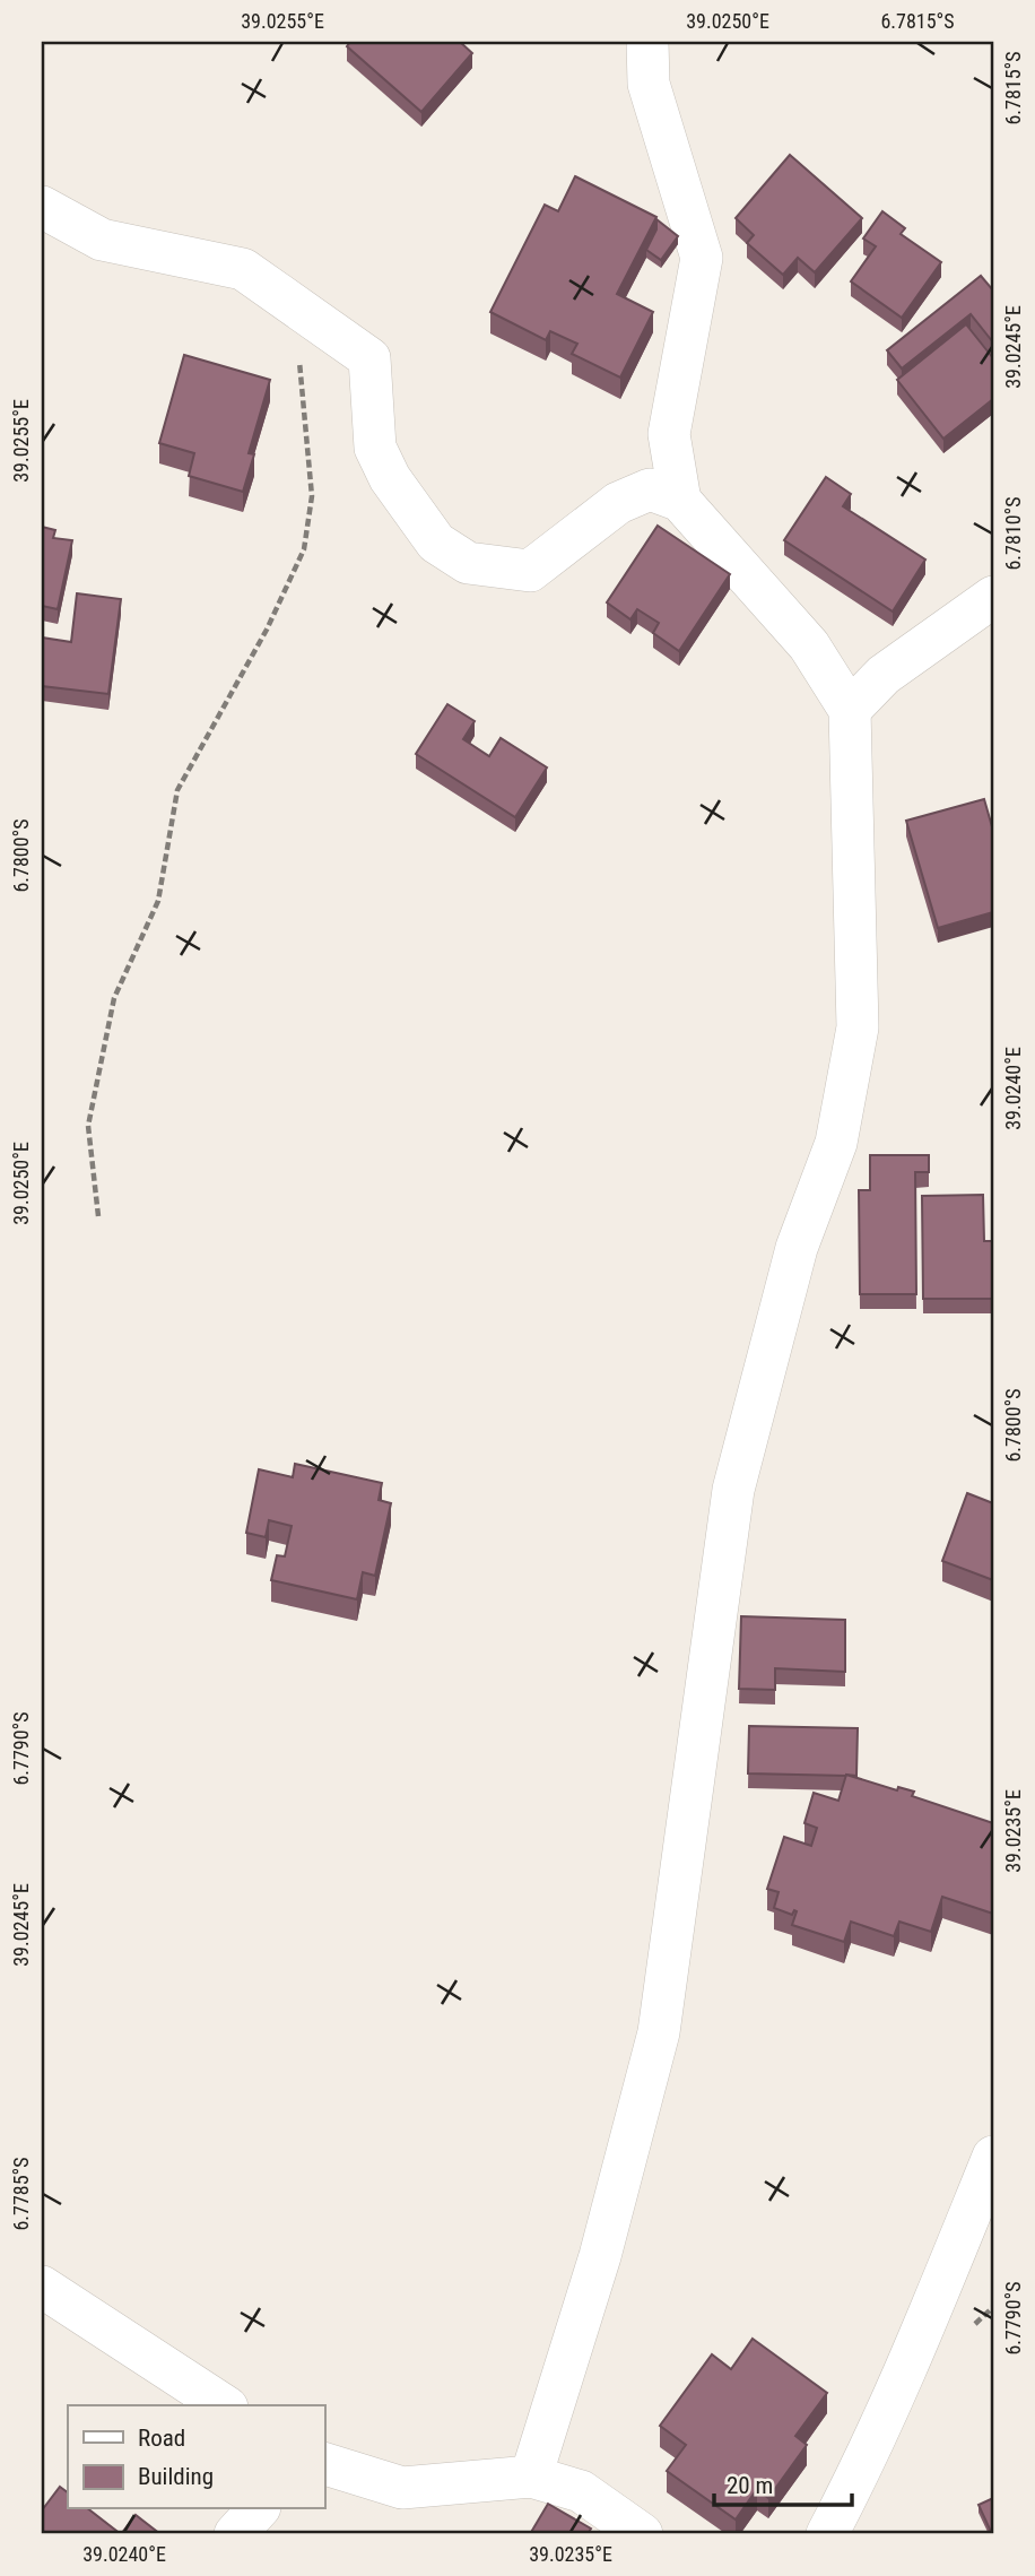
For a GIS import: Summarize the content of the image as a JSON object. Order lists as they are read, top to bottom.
{
  "legend": ["Road", "Building"],
  "scale_bar": "20 m",
  "coordinates": [
    "39.0255°E",
    "39.0250°E",
    "6.7815°S",
    "39.0245°E",
    "6.7810°S",
    "6.7800°S",
    "39.0240°E",
    "6.7790°S",
    "39.0235°E",
    "6.7785°S"
  ]
}
